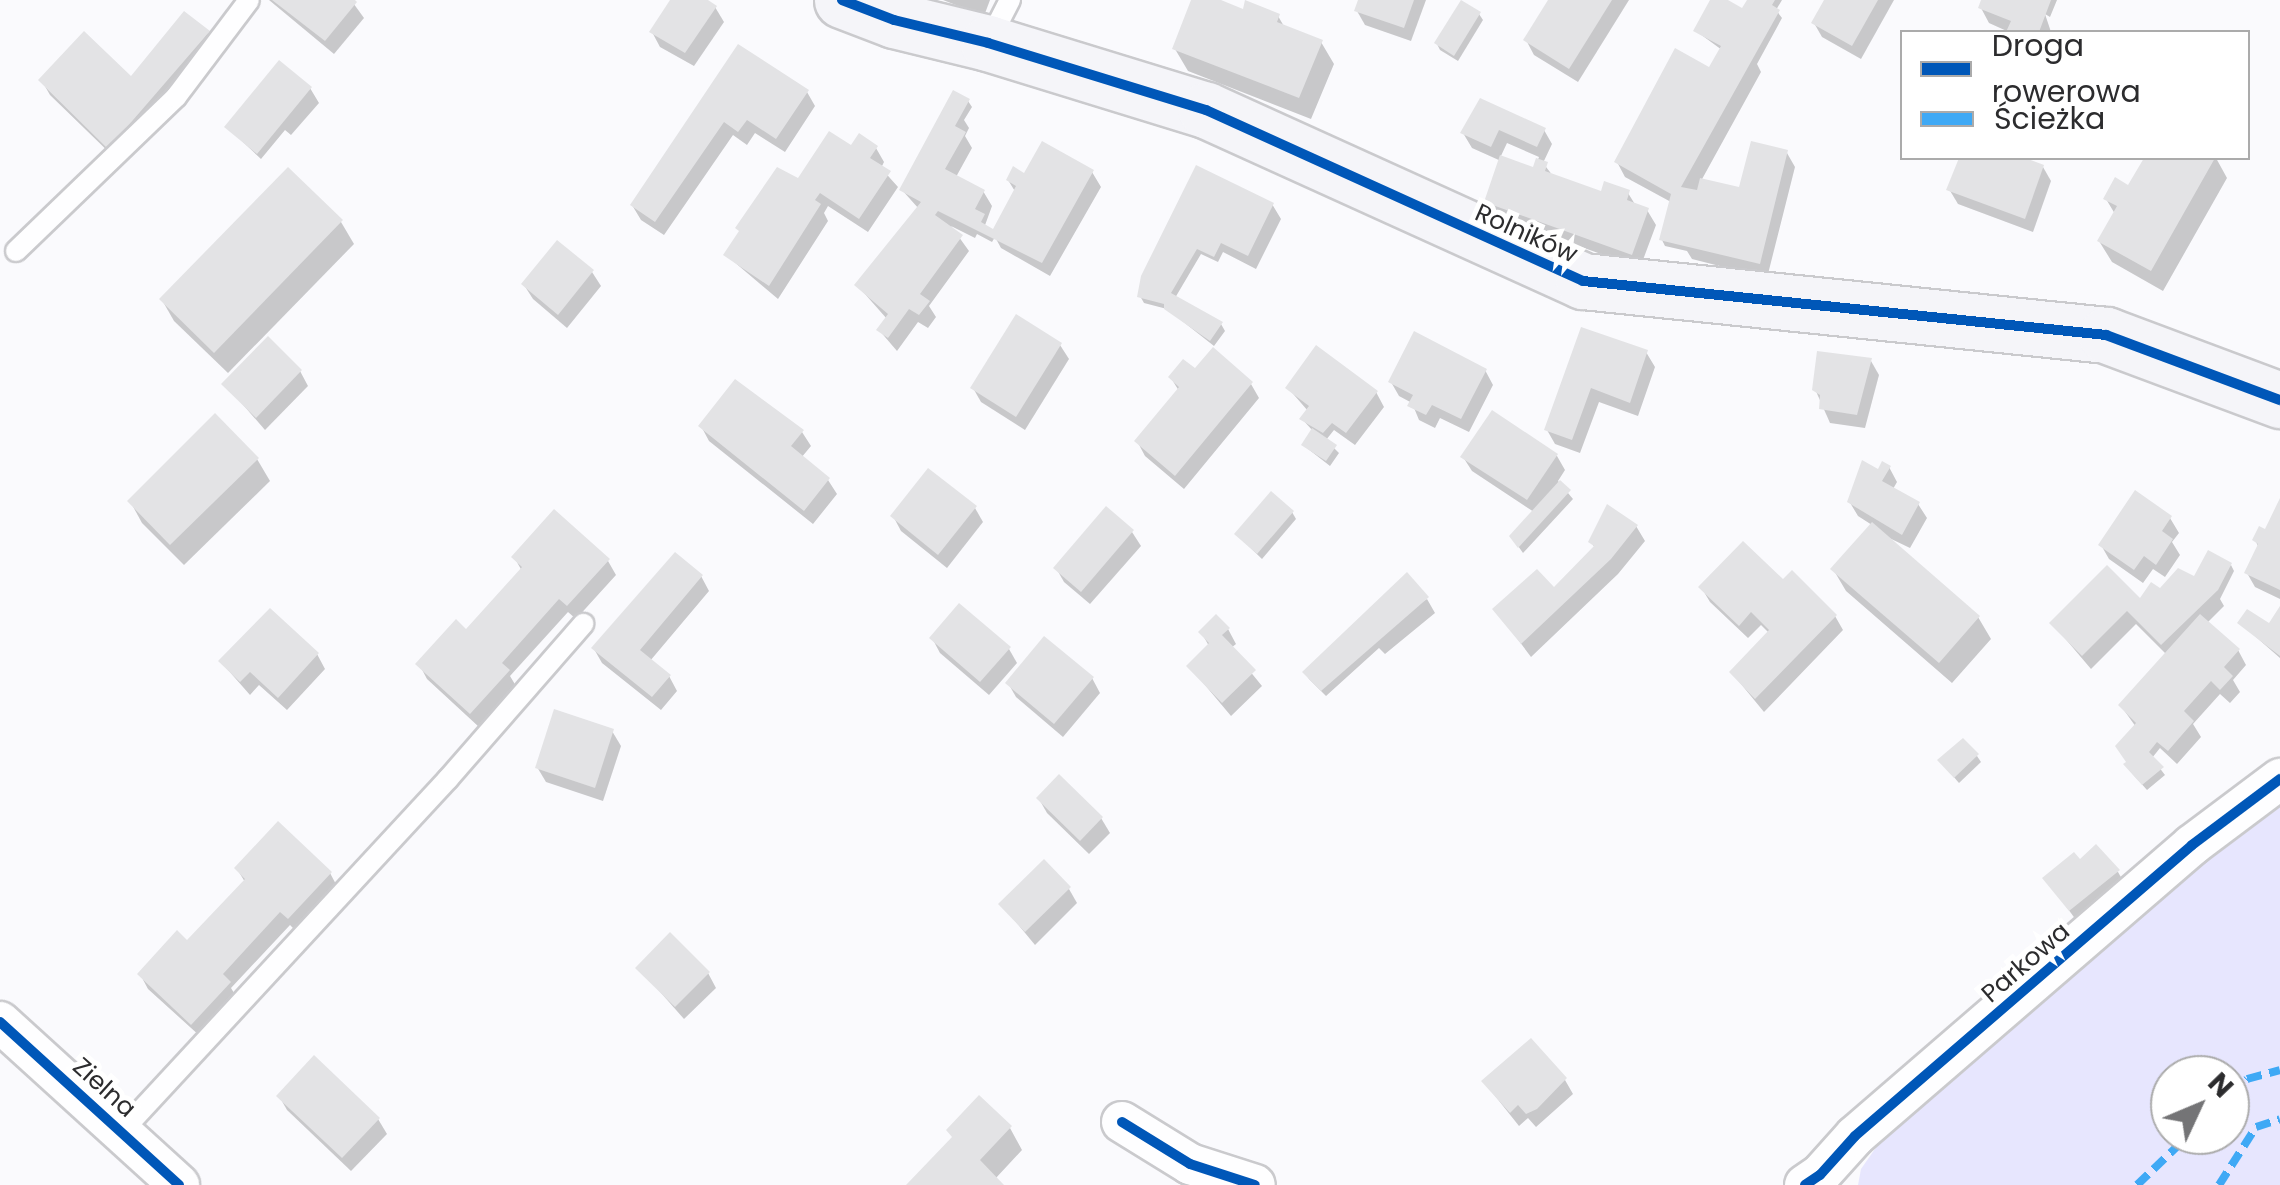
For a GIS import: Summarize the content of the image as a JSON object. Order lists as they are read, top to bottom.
{
  "streets": {
    "street": ["Rolników", "Parkowa", "Zielna"]
  },
  "legend": ["Droga rowerowa", "Ścieżka"],
  "north": "top right"
}
